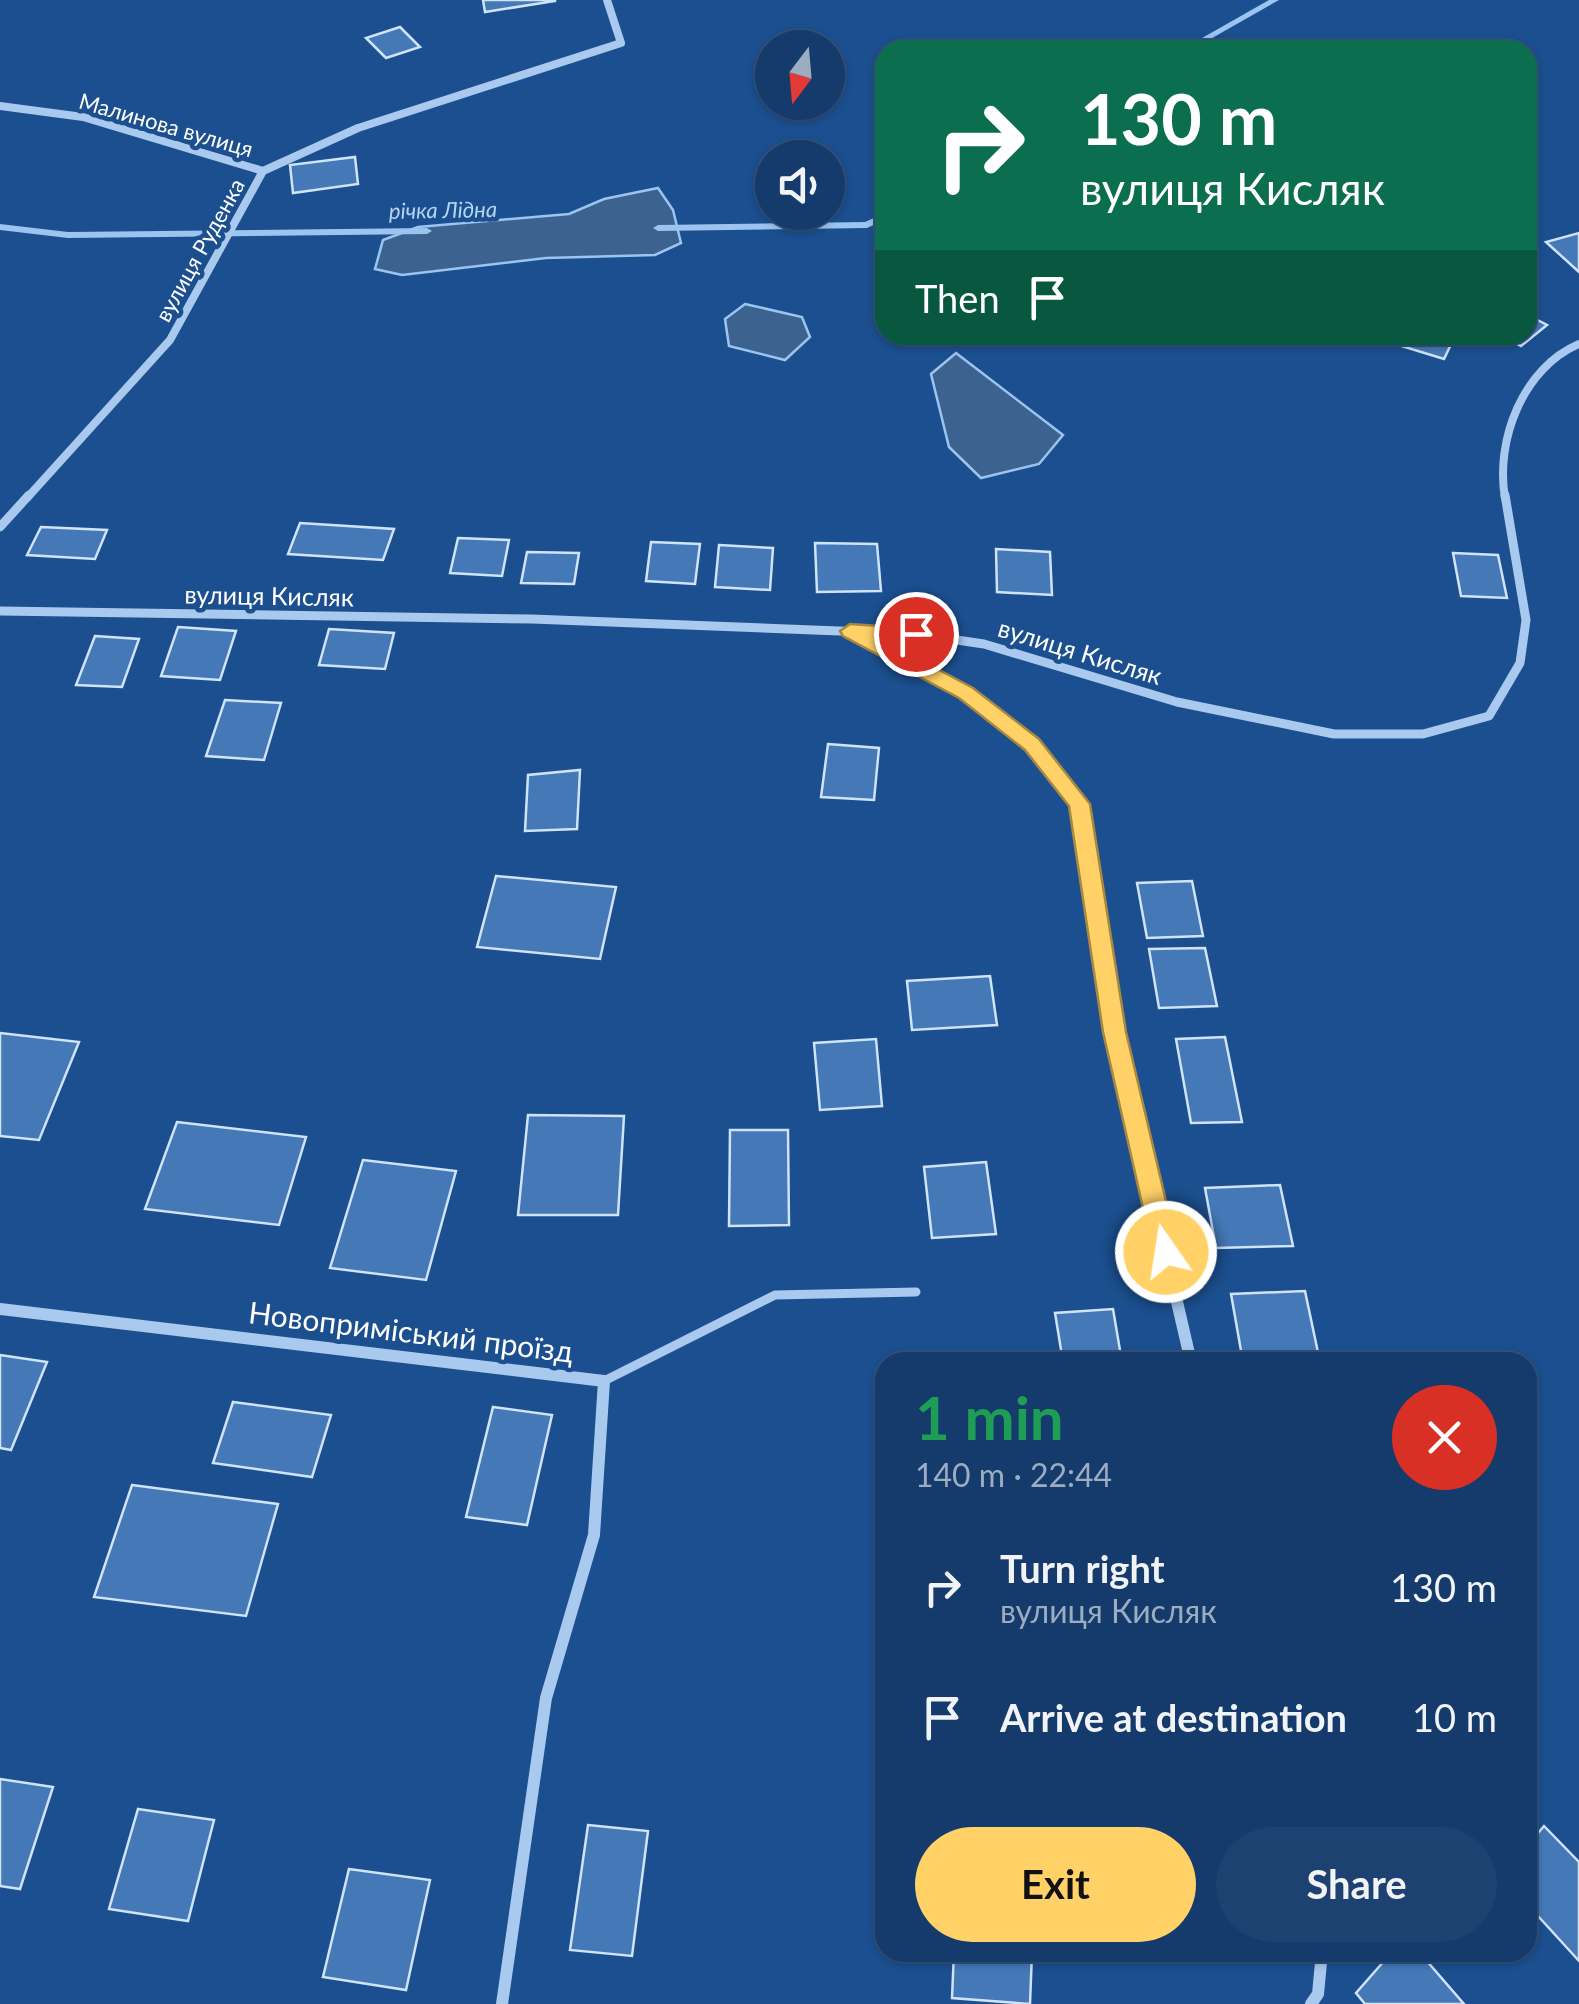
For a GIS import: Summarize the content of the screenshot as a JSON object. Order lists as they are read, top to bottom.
{
  "streets": {
    "street": [
      "Малинова вулиця",
      "вулиця Руденка",
      "вулиця Кисляк",
      "Новоприміський проїзд"
    ]
  },
  "crossings": [
    ["Малинова вулиця", "вулиця Руденка"]
  ],
  "water": ["річка Лідна"],
  "north": "bottom",
  "page": {
    "turn": ["130 m", "вулиця Кисляк"],
    "then": "Then",
    "heading": ["1 min", "140 m · 22:44"],
    "list": [
      {
        "name": "Turn right",
        "note": "вулиця Кисляк",
        "value": "130 m"
      },
      {
        "name": "Arrive at destination",
        "value": "10 m"
      }
    ],
    "buttons": ["Exit", "Share"]
  }
}
